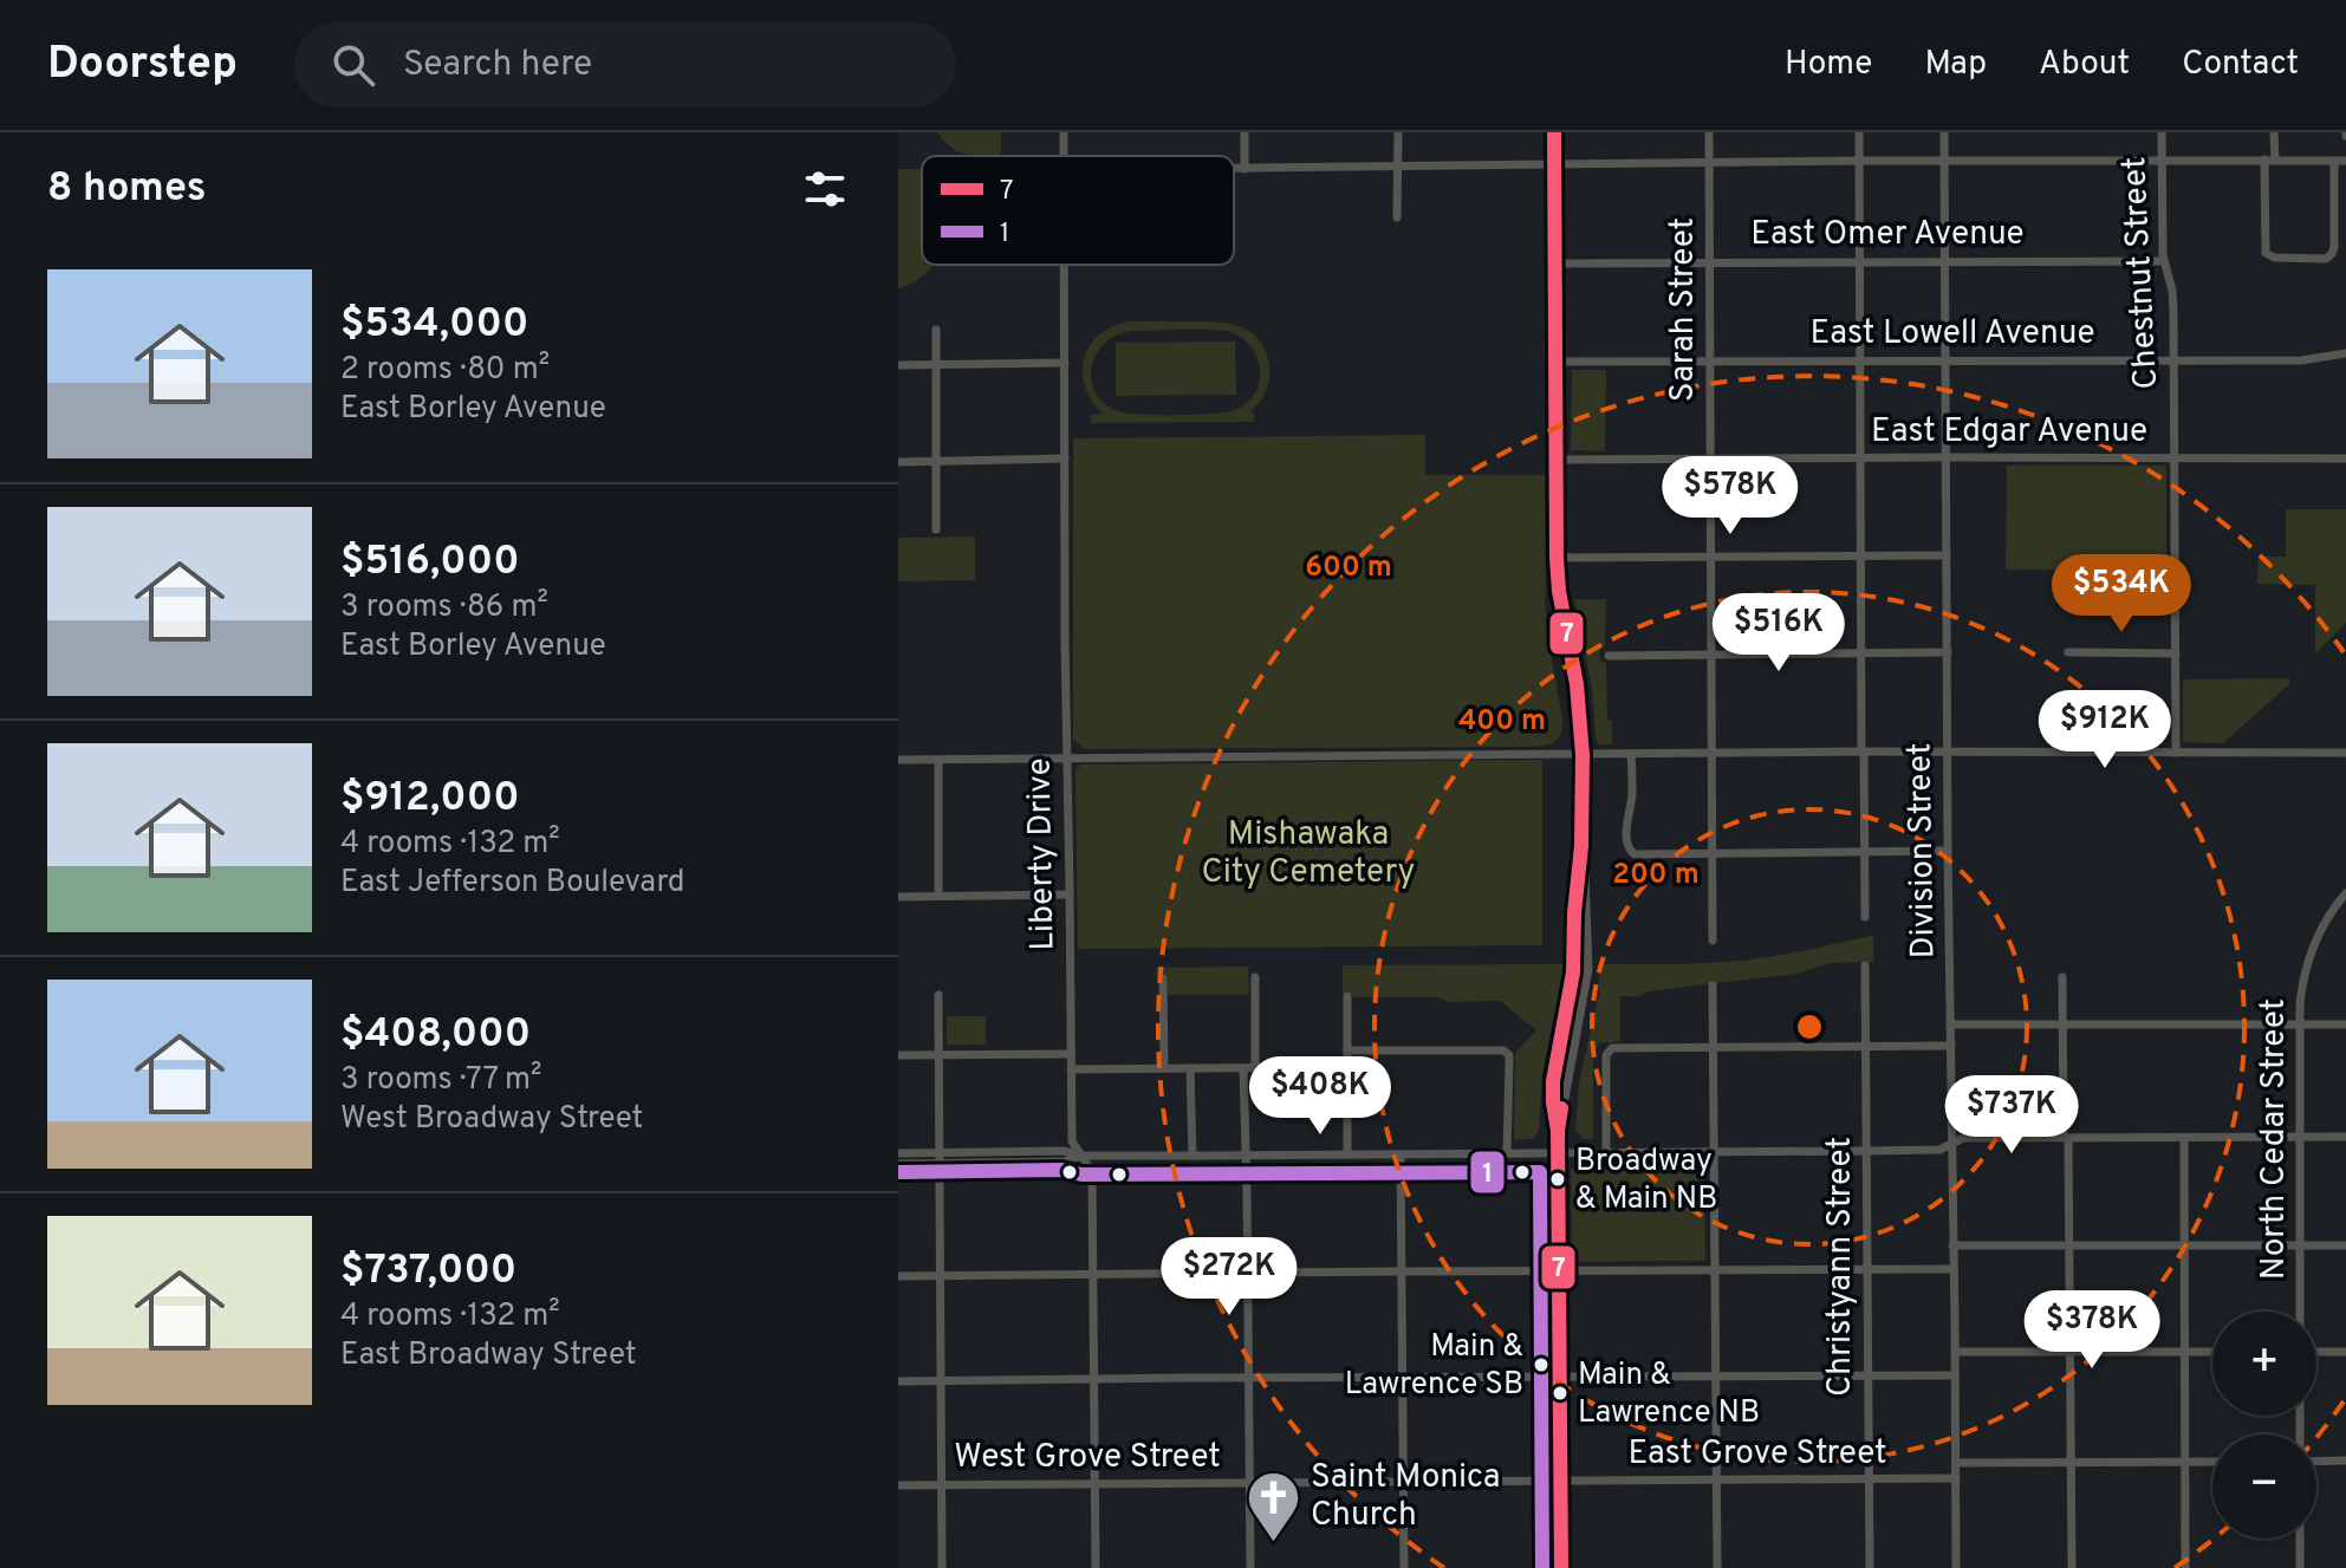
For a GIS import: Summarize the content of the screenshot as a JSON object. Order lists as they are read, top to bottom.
{
  "streets": {
    "street": [
      "East Omer Avenue",
      "Chestnut Street",
      "Sarah Street",
      "East Lowell Avenue",
      "East Edgar Avenue",
      "Division Street",
      "Liberty Drive",
      "North Cedar Street",
      "Christyann Street",
      "East Grove Street",
      "West Grove Street"
    ]
  },
  "crossings": [
    ["East Omer Avenue", "Chestnut Street"],
    ["East Omer Avenue", "Sarah Street"],
    ["East Omer Avenue", "Division Street"],
    ["Chestnut Street", "East Lowell Avenue"],
    ["Chestnut Street", "East Edgar Avenue"],
    ["Sarah Street", "East Lowell Avenue"],
    ["Sarah Street", "East Edgar Avenue"],
    ["East Lowell Avenue", "Division Street"],
    ["East Edgar Avenue", "Division Street"],
    ["Division Street", "East Grove Street"],
    ["Liberty Drive", "West Grove Street"],
    ["Christyann Street", "East Grove Street"],
    ["East Grove Street", "West Grove Street"]
  ],
  "parks": ["Mishawaka City Cemetery"],
  "places": {
    "other": ["Broadway & Main NB", "Main & Lawrence SB", "Main & Lawrence NB"],
    "church": ["Saint Monica Church"]
  },
  "lines": ["transit line 7", "transit line 1"],
  "legend": ["7", "1"],
  "page": {
    "header": "Doorstep",
    "search": "Search here",
    "nav": [
      "Home",
      "Map",
      "About",
      "Contact"
    ],
    "heading": "8 homes",
    "list": [
      {
        "name": "$534,000",
        "note": "2 rooms · 80 m² · East Borley Avenue"
      },
      {
        "name": "$516,000",
        "note": "3 rooms · 86 m² · East Borley Avenue"
      },
      {
        "name": "$912,000",
        "note": "4 rooms · 132 m² · East Jefferson Boulevard"
      },
      {
        "name": "$408,000",
        "note": "3 rooms · 77 m² · West Broadway Street"
      },
      {
        "name": "$737,000",
        "note": "4 rooms · 132 m² · East Broadway Street"
      }
    ],
    "price": [
      "$578K",
      "$534K",
      "$516K",
      "$912K",
      "$408K",
      "$737K",
      "$272K",
      "$378K"
    ],
    "map_buttons": ["+", "−"]
  },
  "rings": ["600 m", "400 m", "200 m"]
}
